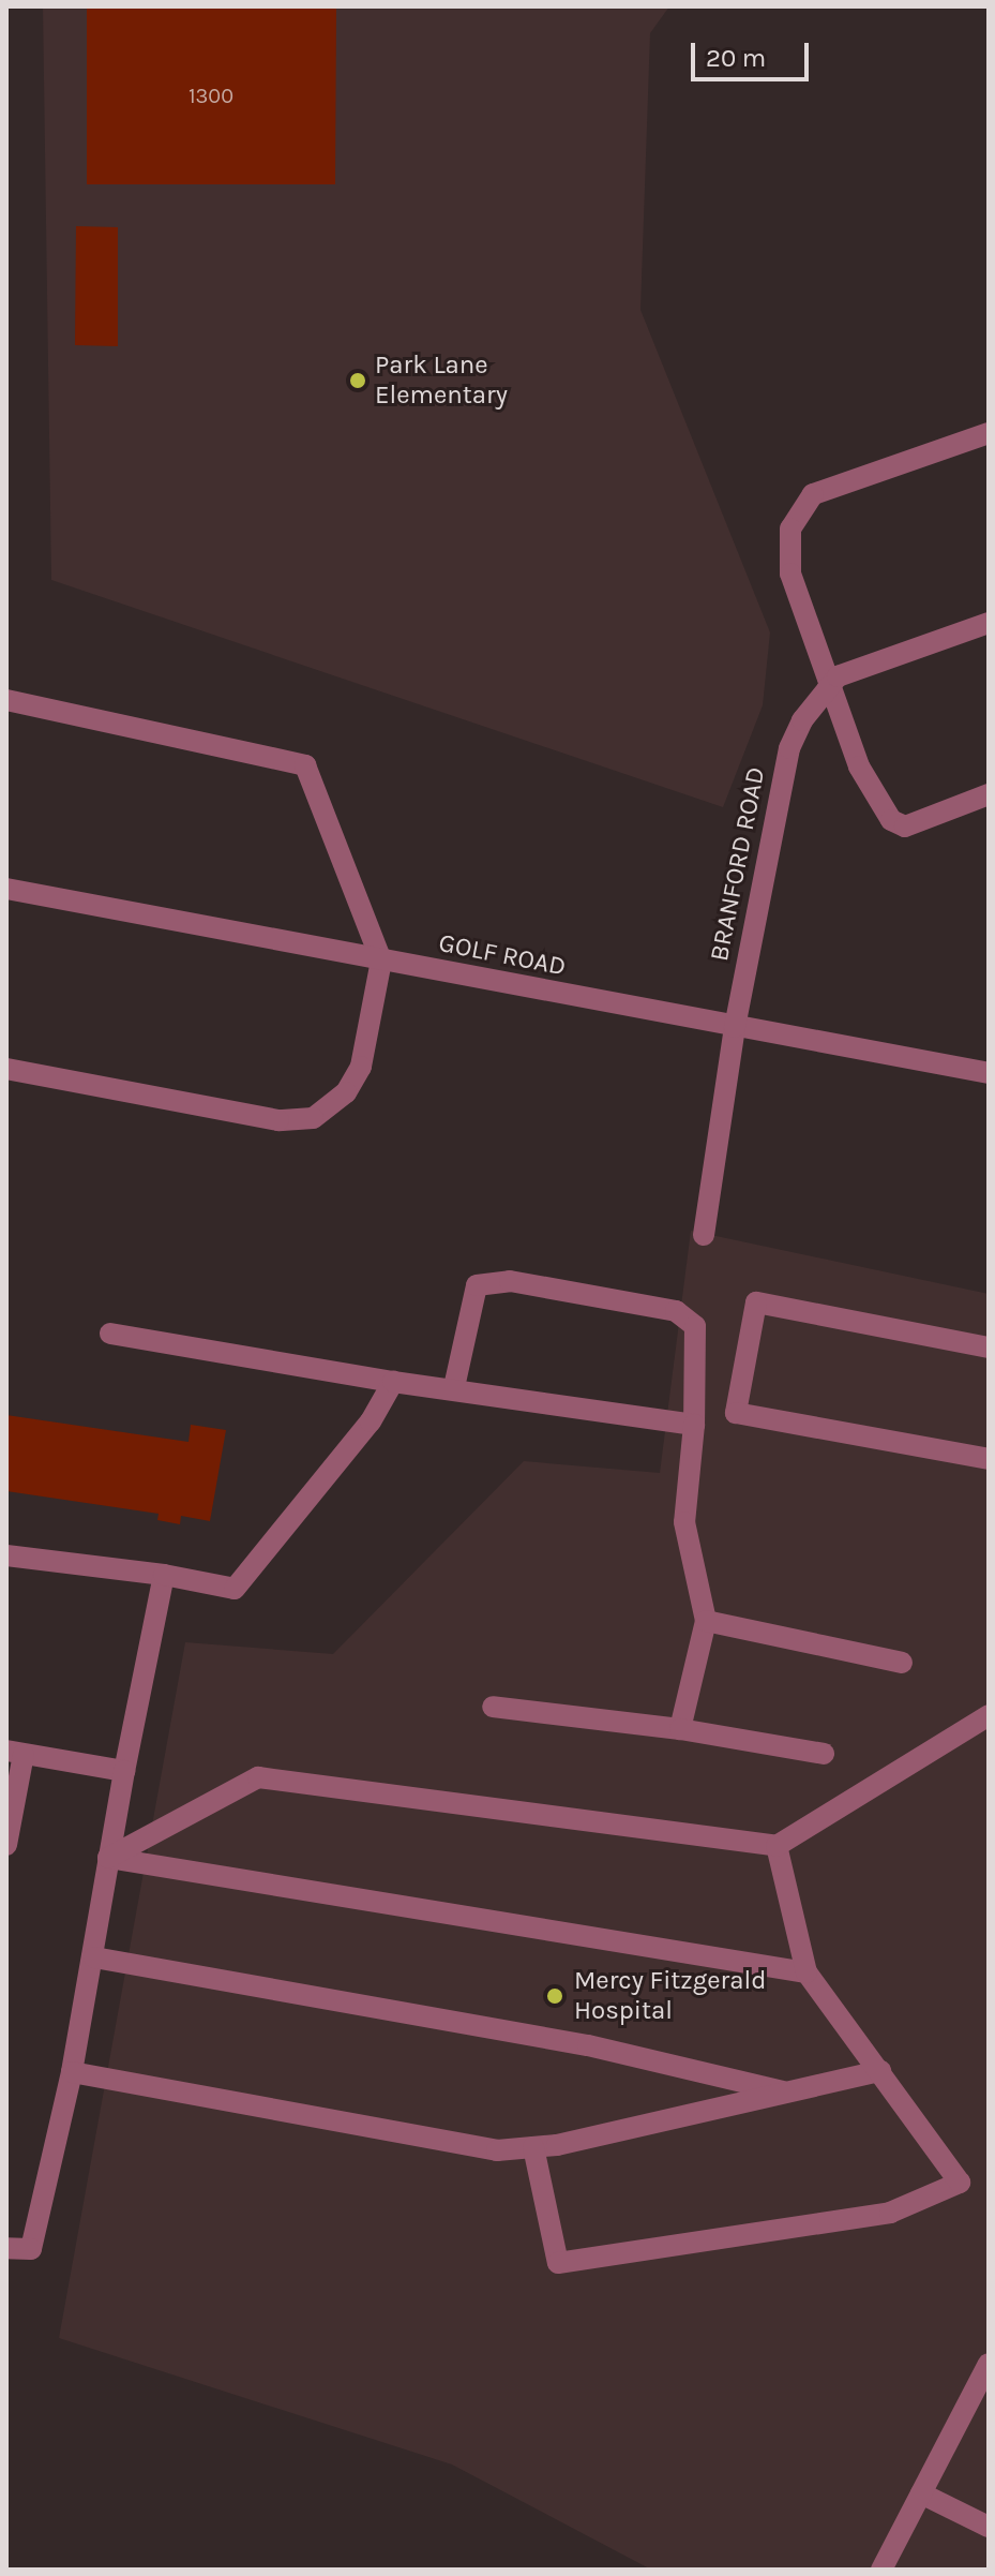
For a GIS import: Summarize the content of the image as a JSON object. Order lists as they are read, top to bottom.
{
  "streets": {
    "street": ["BRANFORD ROAD", "GOLF ROAD"]
  },
  "crossings": [
    ["BRANFORD ROAD", "GOLF ROAD"]
  ],
  "places": ["Park Lane Elementary", "Mercy Fitzgerald Hospital"],
  "house_numbers": ["1300"],
  "scale_bar": "20 m"
}
